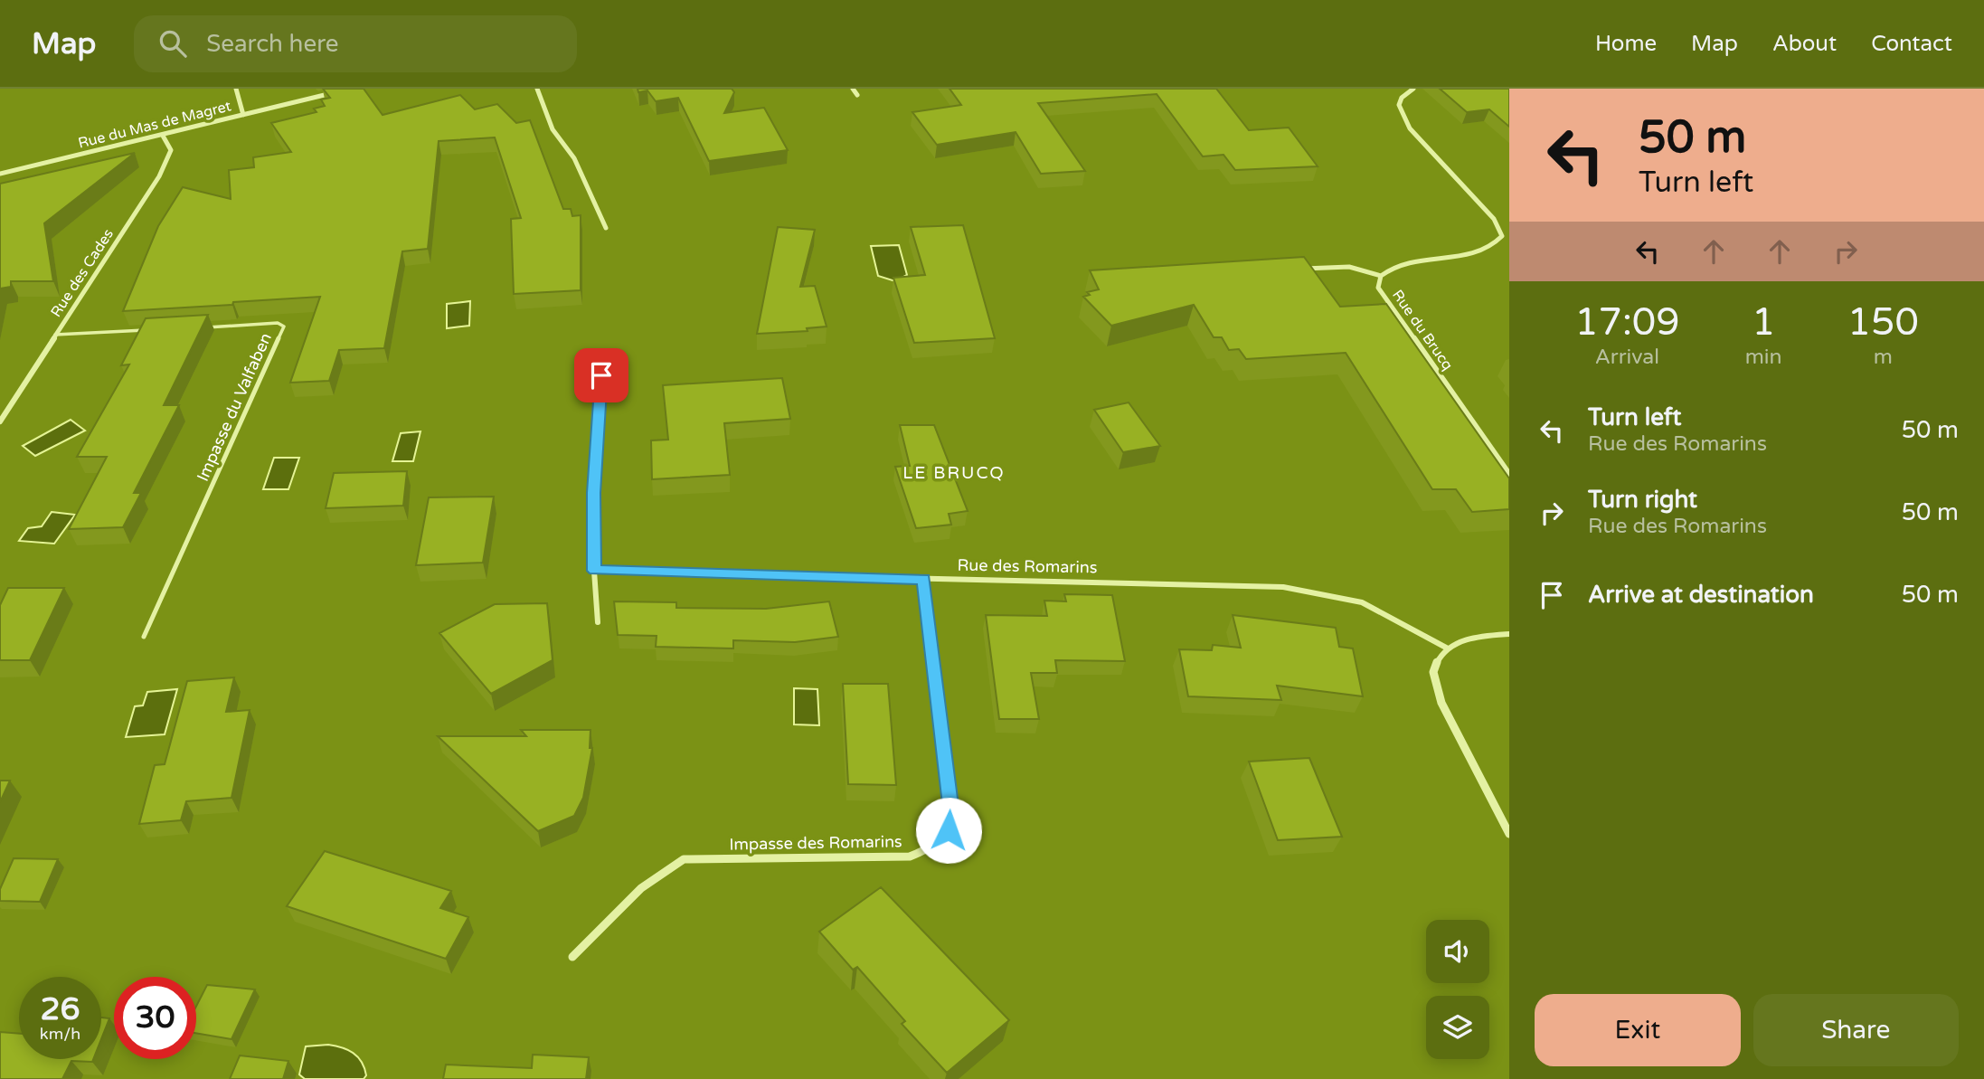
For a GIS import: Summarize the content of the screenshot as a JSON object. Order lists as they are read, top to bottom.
{
  "streets": {
    "street": [
      "Rue du Mas de Magret",
      "Rue des Cades",
      "Rue du Brucq",
      "Rue des Romarins",
      "Impasse des Romarins"
    ],
    "lane": ["Impasse du Valfaben"]
  },
  "crossings": [
    ["Rue du Mas de Magret", "Rue des Cades"],
    ["Rue des Romarins", "Impasse des Romarins"]
  ],
  "districts": ["LE BRUCQ"],
  "page": {
    "header": "Map",
    "search": "Search here",
    "nav": [
      "Home",
      "Map",
      "About",
      "Contact"
    ],
    "turn": ["50 m", "Turn left"],
    "eta": [
      "17:09",
      "Arrival",
      "1",
      "min",
      "150",
      "m"
    ],
    "list": [
      {
        "name": "Turn left",
        "note": "Rue des Romarins",
        "value": "50 m"
      },
      {
        "name": "Turn right",
        "note": "Rue des Romarins",
        "value": "50 m"
      },
      {
        "name": "Arrive at destination",
        "value": "50 m"
      }
    ],
    "speed": "26 km/h",
    "limit": "30",
    "buttons": ["Exit", "Share"]
  }
}
